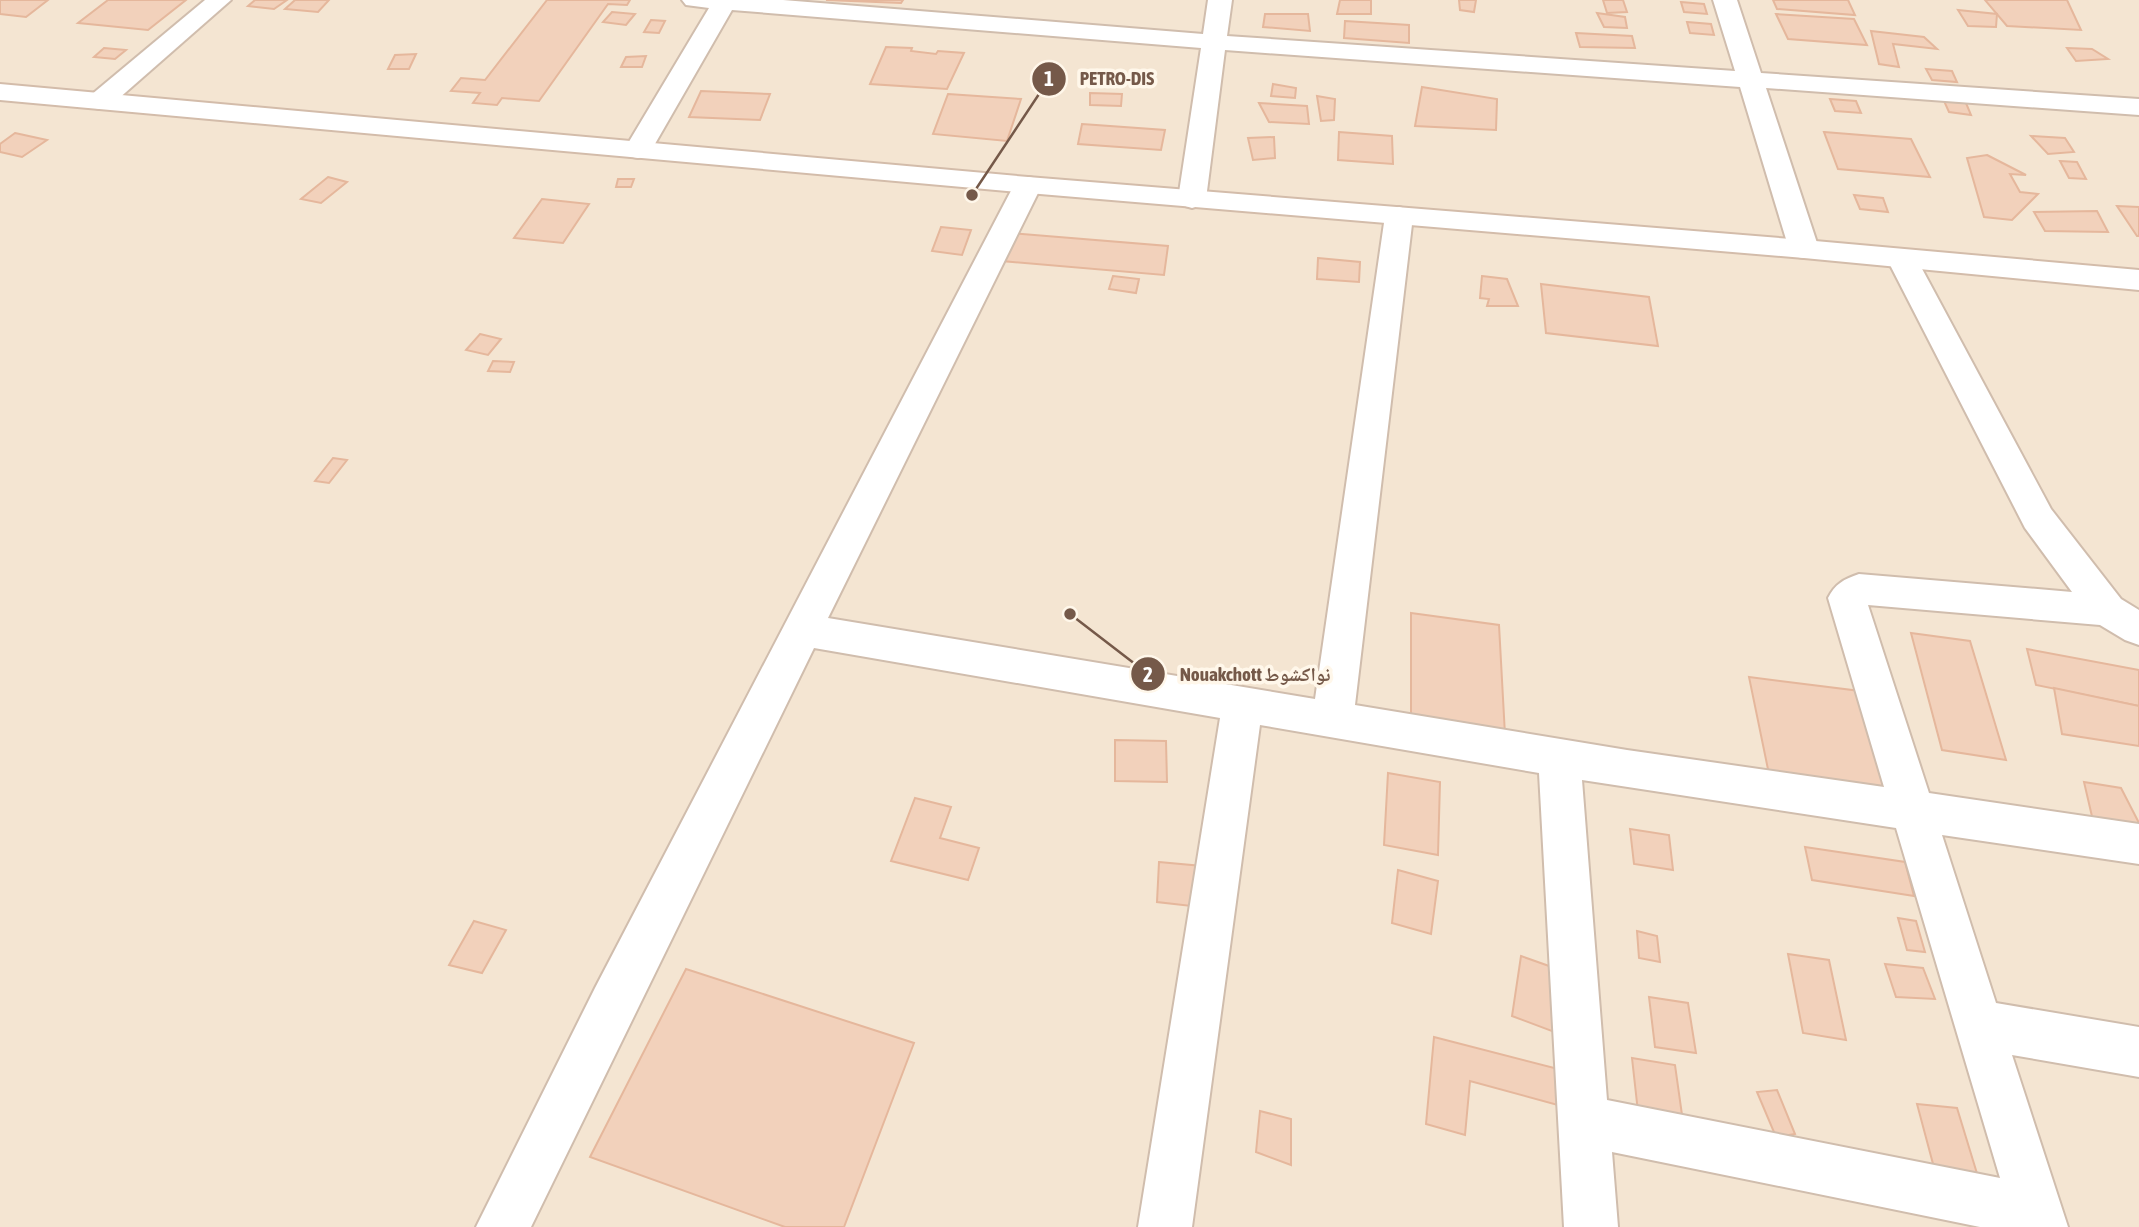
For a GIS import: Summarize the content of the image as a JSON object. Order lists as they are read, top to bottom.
{
  "places": ["PETRO-DIS", "Nouakchott نواكشوط"]
}
